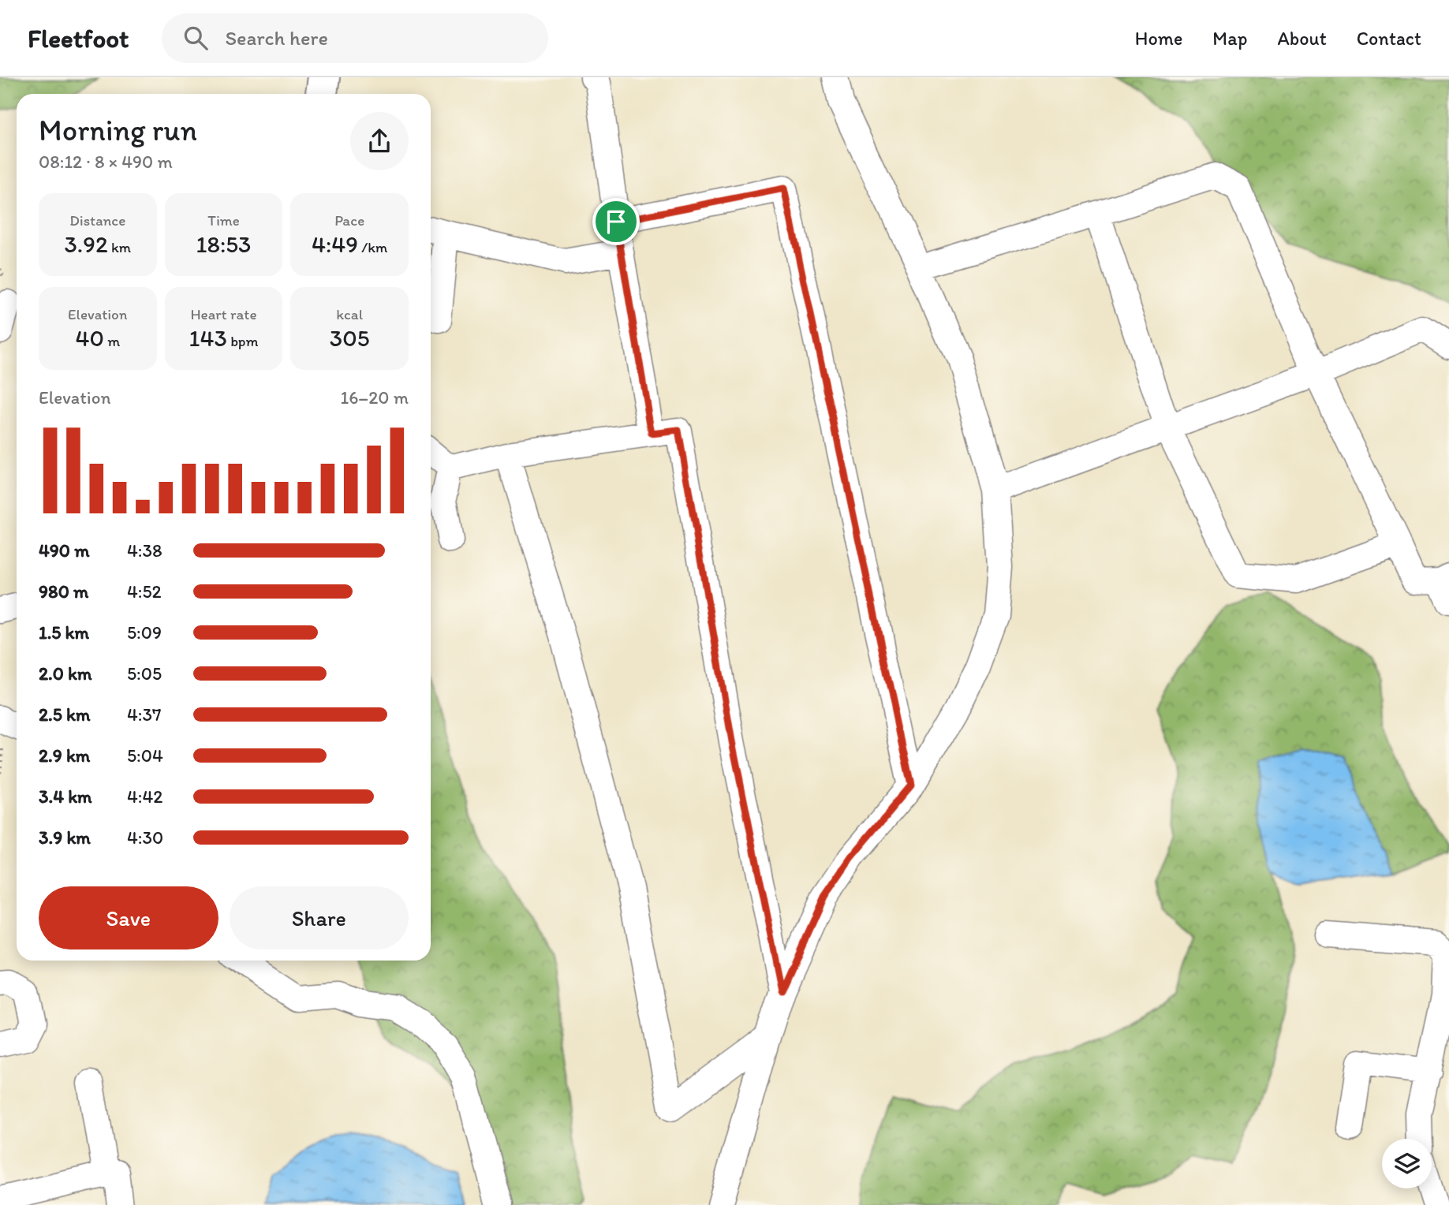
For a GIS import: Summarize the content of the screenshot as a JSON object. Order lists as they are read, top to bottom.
{
  "page": {
    "header": "Fleetfoot",
    "search": "Search here",
    "nav": [
      "Home",
      "Map",
      "About",
      "Contact"
    ],
    "heading": ["Morning run", "08:12 · 8 × 490 m"],
    "stats": [
      ["Distance", "3.92 km"],
      ["Time", "18:53"],
      ["Pace", "4:49 /km"],
      ["Elevation", "40 m"],
      ["Heart rate", "143 bpm"],
      ["kcal", "305"]
    ],
    "chart": ["Elevation", "16–20 m"],
    "list": [
      {
        "name": "490 m",
        "note": "4:38"
      },
      {
        "name": "980 m",
        "note": "4:52"
      },
      {
        "name": "1.5 km",
        "note": "5:09"
      },
      {
        "name": "2.0 km",
        "note": "5:05"
      },
      {
        "name": "2.5 km",
        "note": "4:37"
      },
      {
        "name": "2.9 km",
        "note": "5:04"
      },
      {
        "name": "3.4 km",
        "note": "4:42"
      },
      {
        "name": "3.9 km",
        "note": "4:30"
      }
    ],
    "buttons": ["Save", "Share"]
  }
}
